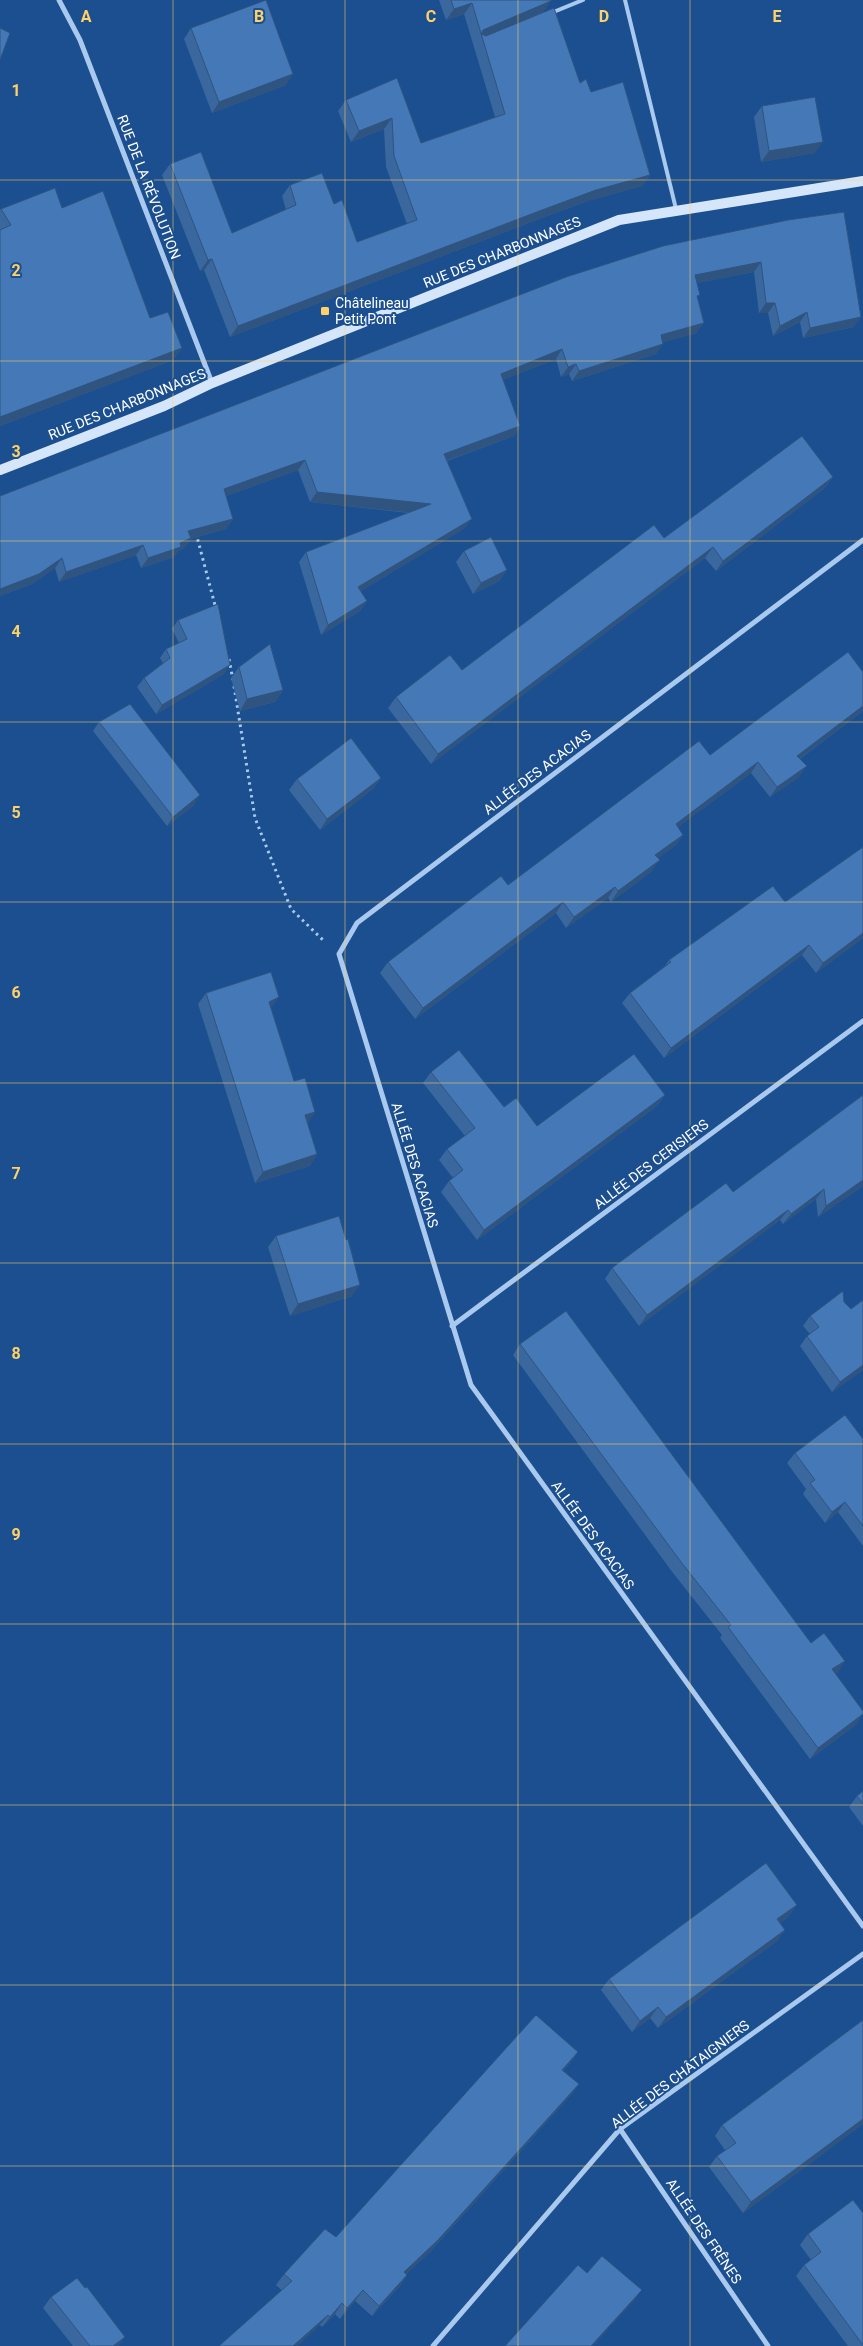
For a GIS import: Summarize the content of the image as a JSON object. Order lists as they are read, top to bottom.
{
  "streets": {
    "street": [
      "RUE DE LA RÉVOLUTION",
      "RUE DES CHARBONNAGES",
      "ALLÉE DES ACACIAS",
      "ALLÉE DES CERISIERS",
      "ALLÉE DES CHÂTAIGNIERS",
      "ALLÉE DES FRÊNES"
    ]
  },
  "crossings": [
    ["RUE DE LA RÉVOLUTION", "RUE DES CHARBONNAGES"],
    ["ALLÉE DES ACACIAS", "ALLÉE DES CERISIERS"],
    ["ALLÉE DES CHÂTAIGNIERS", "ALLÉE DES FRÊNES"]
  ],
  "places": {
    "transit": ["Châtelineau Petit Pont"]
  },
  "grid": {
    "columns": [
      "A",
      "B",
      "C",
      "D",
      "E"
    ],
    "rows": [
      "1",
      "2",
      "3",
      "4",
      "5",
      "6",
      "7",
      "8",
      "9"
    ]
  }
}
